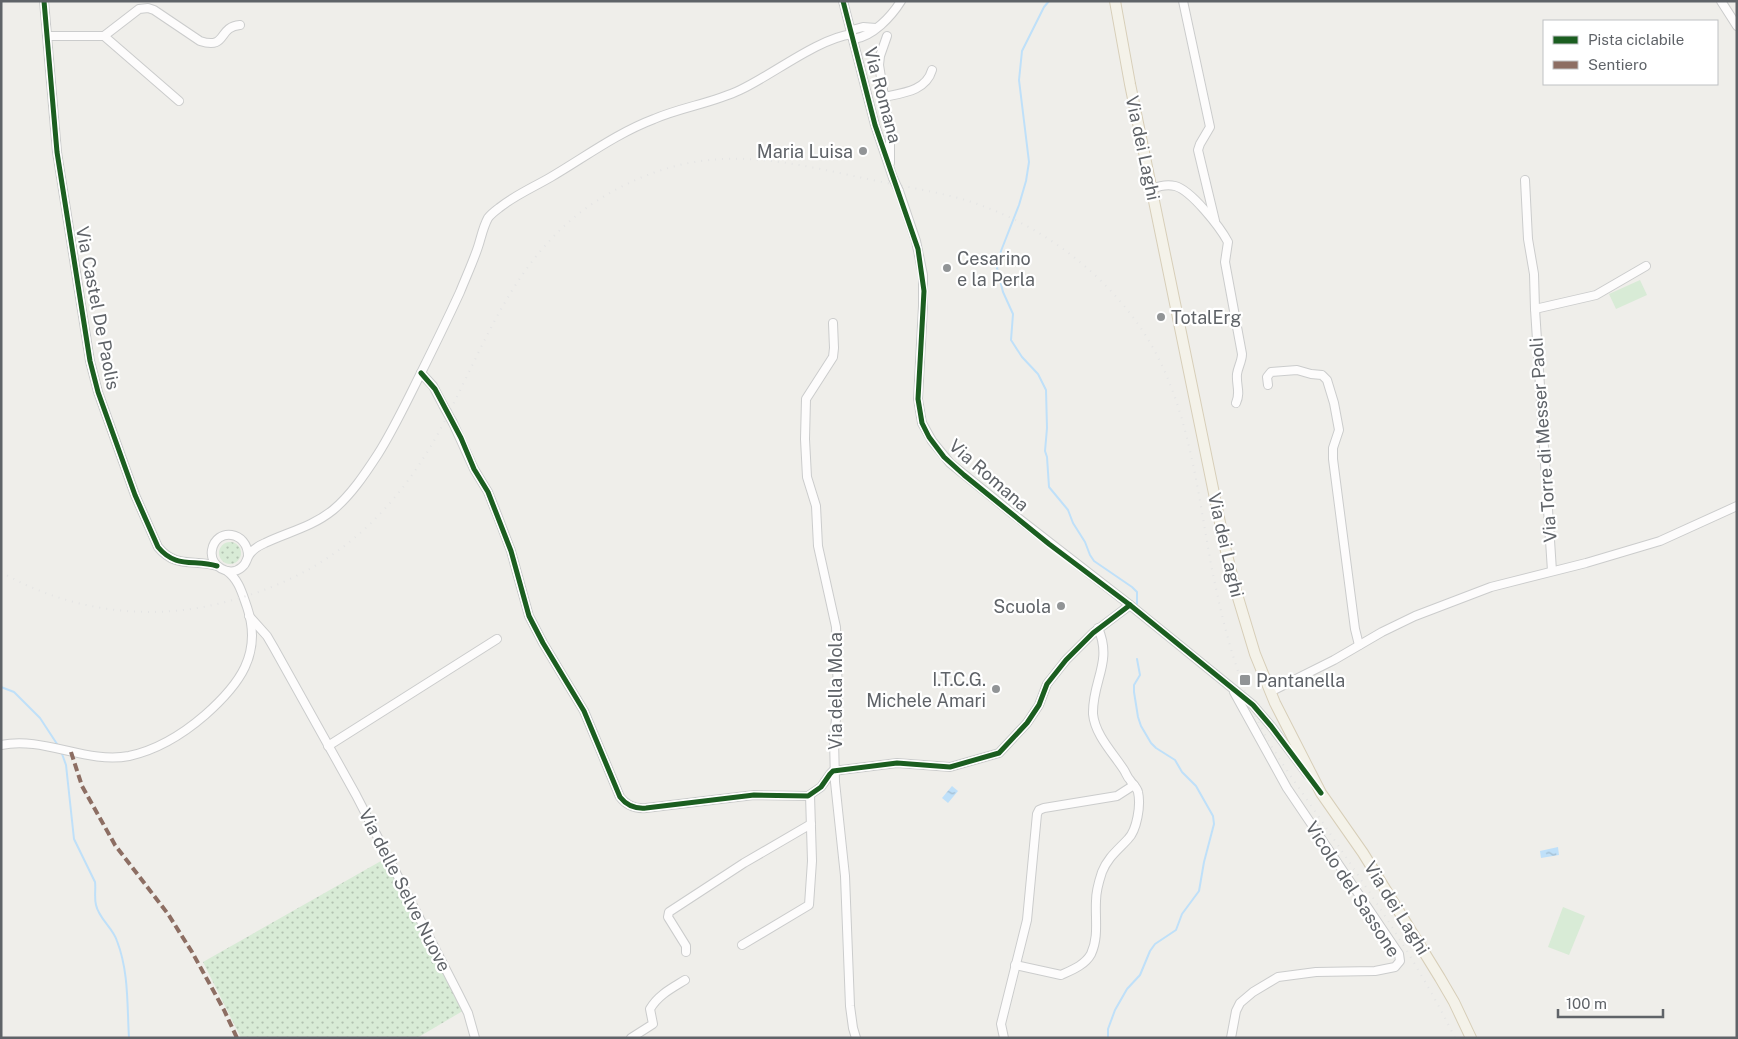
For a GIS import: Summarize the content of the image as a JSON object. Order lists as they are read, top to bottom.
{
  "streets": {
    "main road": ["Via dei Laghi"],
    "street": [
      "Via Romana",
      "Via Castel De Paolis",
      "Via Torre di Messer Paoli",
      "Via della Mola",
      "Vicolo del Sassone",
      "Via delle Selve Nuove"
    ]
  },
  "crossings": [
    ["Via Romana", "Via dei Laghi"],
    ["Via Romana", "Vicolo del Sassone"]
  ],
  "places": {
    "other": [
      "Maria Luisa",
      "Cesarino e la Perla",
      "TotalErg",
      "Scuola",
      "I.T.C.G. Michele Amari"
    ],
    "transit": ["Pantanella"]
  },
  "legend": ["Pista ciclabile", "Sentiero"],
  "scale_bar": "100 m"
}
